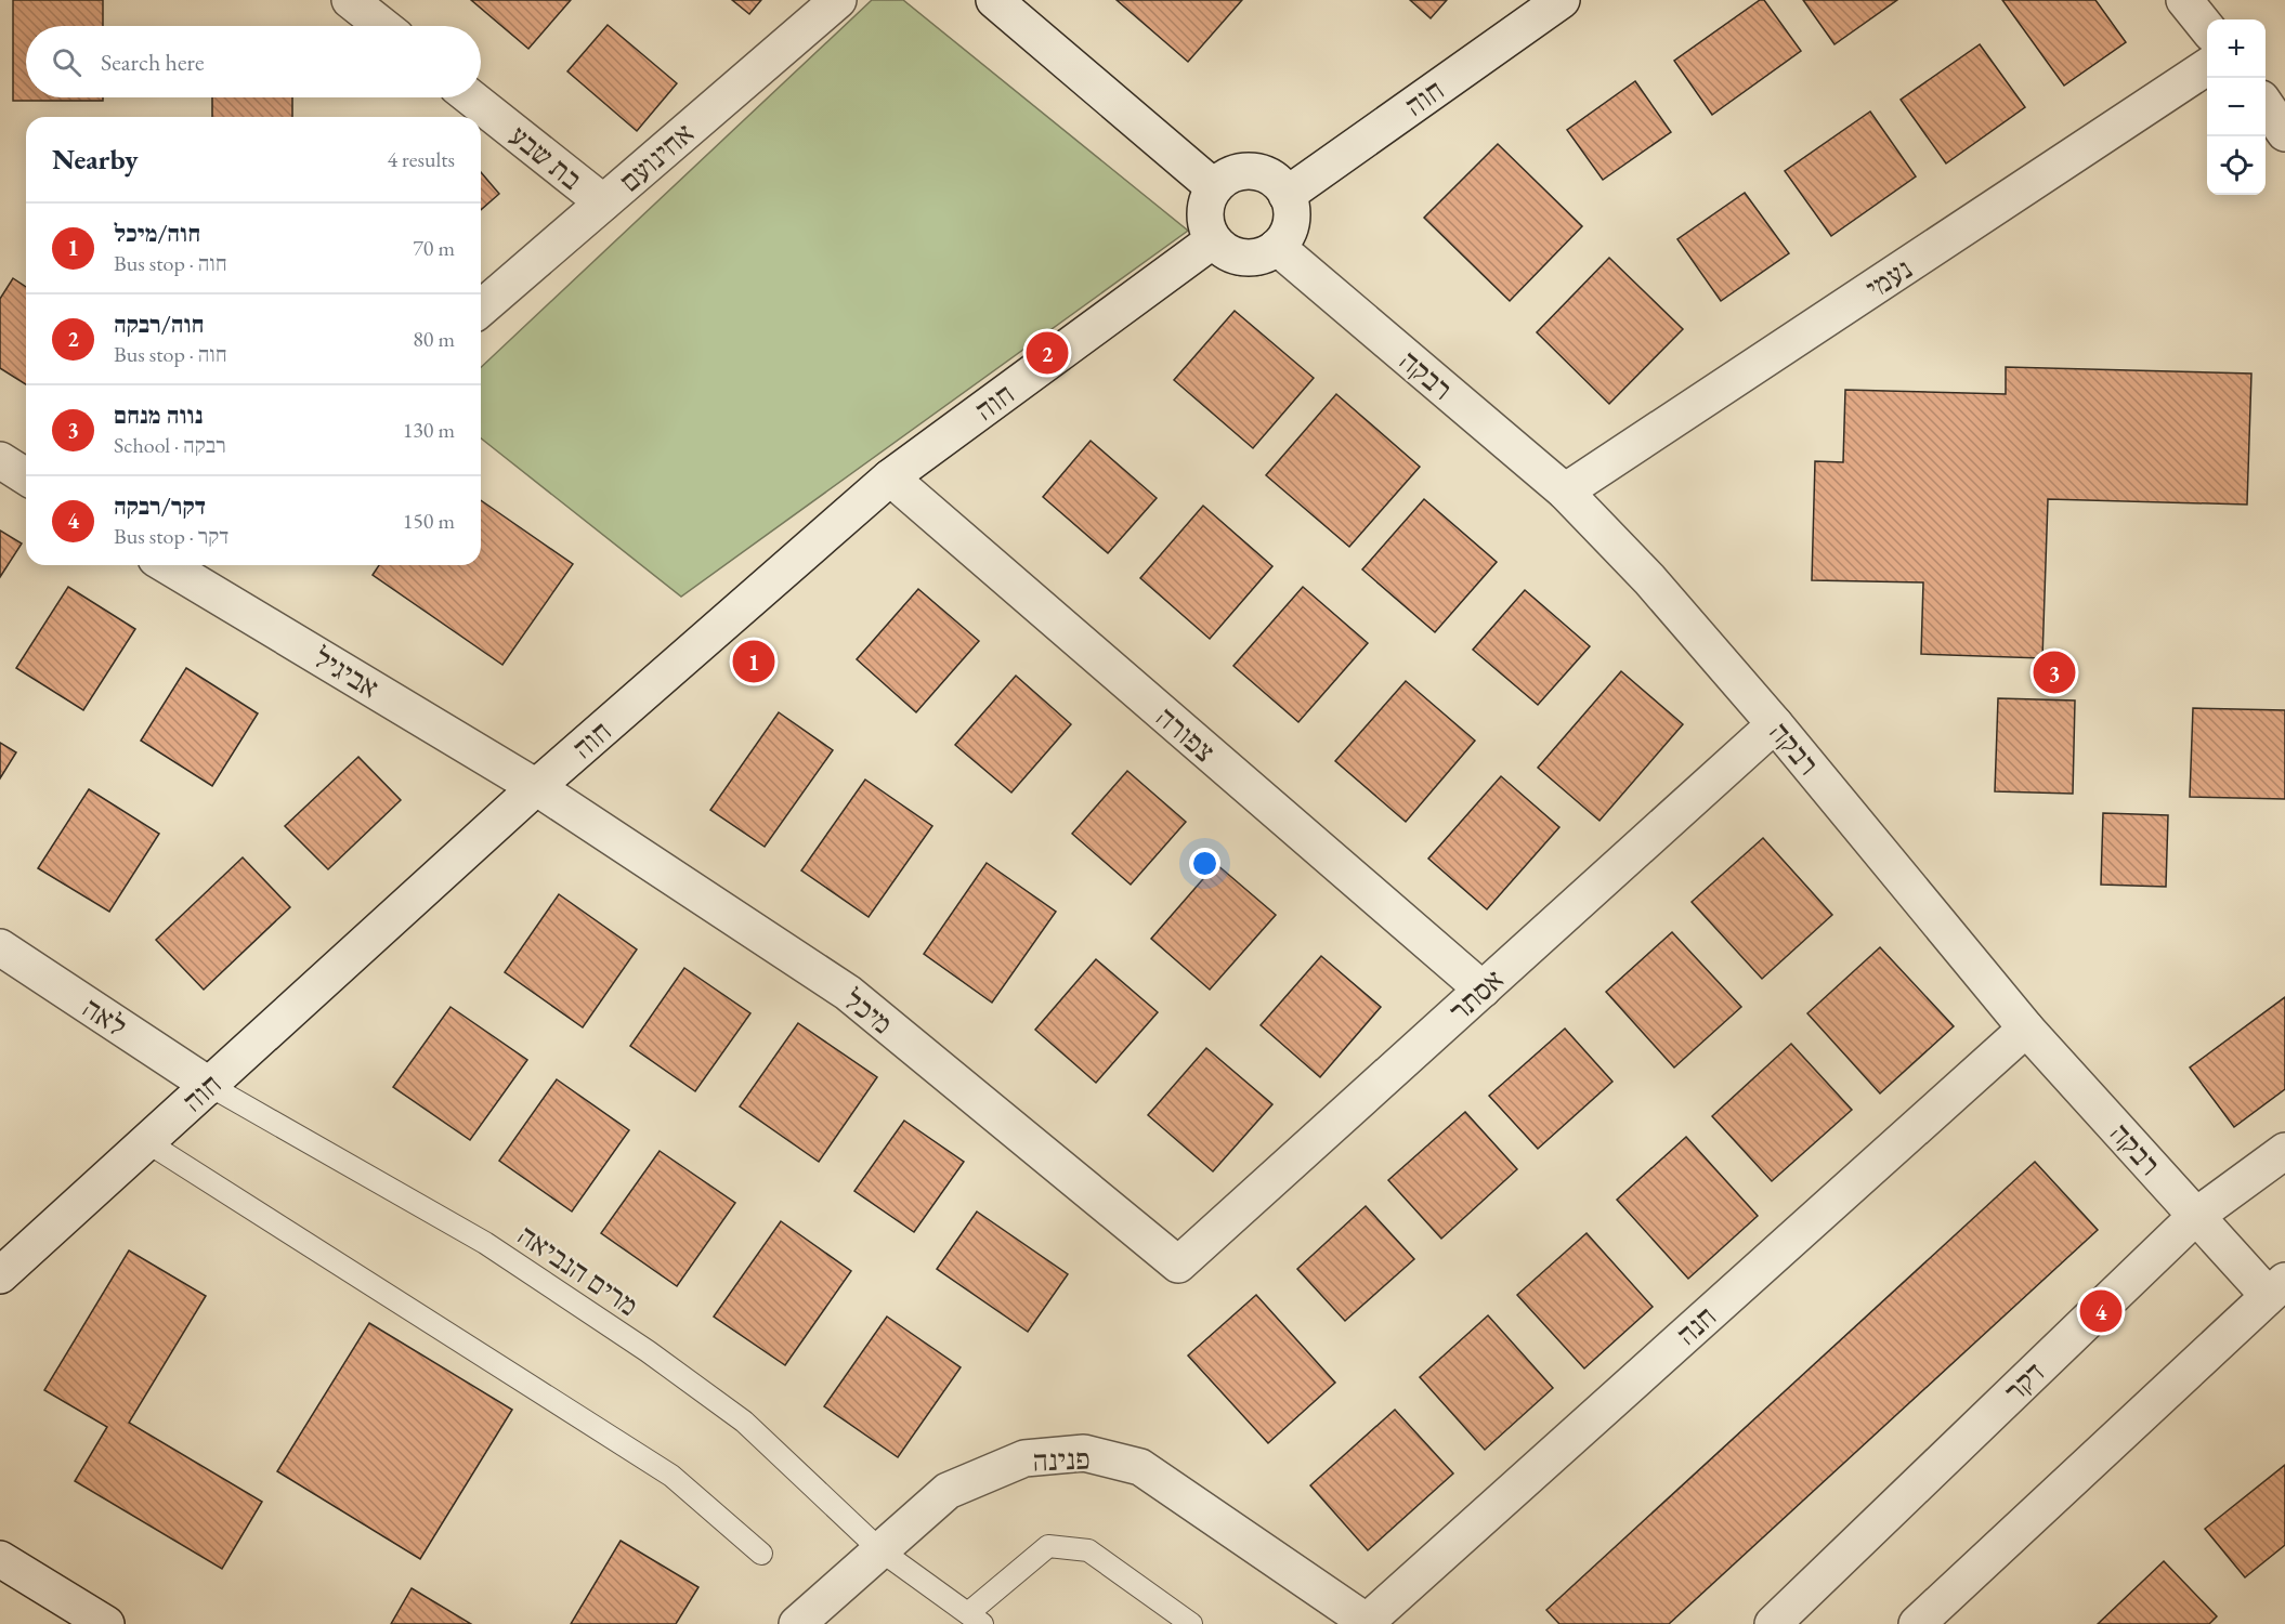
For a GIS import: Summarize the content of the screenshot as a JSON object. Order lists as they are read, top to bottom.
{
  "streets": {
    "street": [
      "חוה",
      "בת שבע",
      "אחינועם",
      "נעמי",
      "רבקה",
      "אביגיל",
      "צפורה",
      "אסתר",
      "מיכל",
      "לאה",
      "חנה",
      "דקר",
      "פנינה"
    ],
    "lane": ["מרים הנביאה"]
  },
  "crossings": [
    ["חוה", "רבקה"],
    ["חוה", "אביגיל"],
    ["חוה", "צפורה"],
    ["חוה", "מיכל"],
    ["חוה", "לאה"],
    ["חוה", "מרים הנביאה"],
    ["בת שבע", "אחינועם"],
    ["נעמי", "רבקה"],
    ["רבקה", "אסתר"],
    ["רבקה", "חנה"],
    ["רבקה", "דקר"],
    ["אביגיל", "מיכל"],
    ["צפורה", "אסתר"],
    ["אסתר", "מיכל"],
    ["לאה", "מרים הנביאה"],
    ["מרים הנביאה", "פנינה"],
    ["חנה", "פנינה"]
  ],
  "page": {
    "map_buttons": ["+", "−"],
    "search": "Search here",
    "heading": ["Nearby", "4 results"],
    "list": [
      {
        "mark": "1",
        "name": "חוה/מיכל",
        "note": "Bus stop · חוה",
        "value": "70 m"
      },
      {
        "mark": "2",
        "name": "חוה/רבקה",
        "note": "Bus stop · חוה",
        "value": "80 m"
      },
      {
        "mark": "3",
        "name": "נווה מנחם",
        "note": "School · רבקה",
        "value": "130 m"
      },
      {
        "mark": "4",
        "name": "דקר/רבקה",
        "note": "Bus stop · דקר",
        "value": "150 m"
      }
    ],
    "pins": [
      "2",
      "1",
      "3",
      "4"
    ]
  }
}
